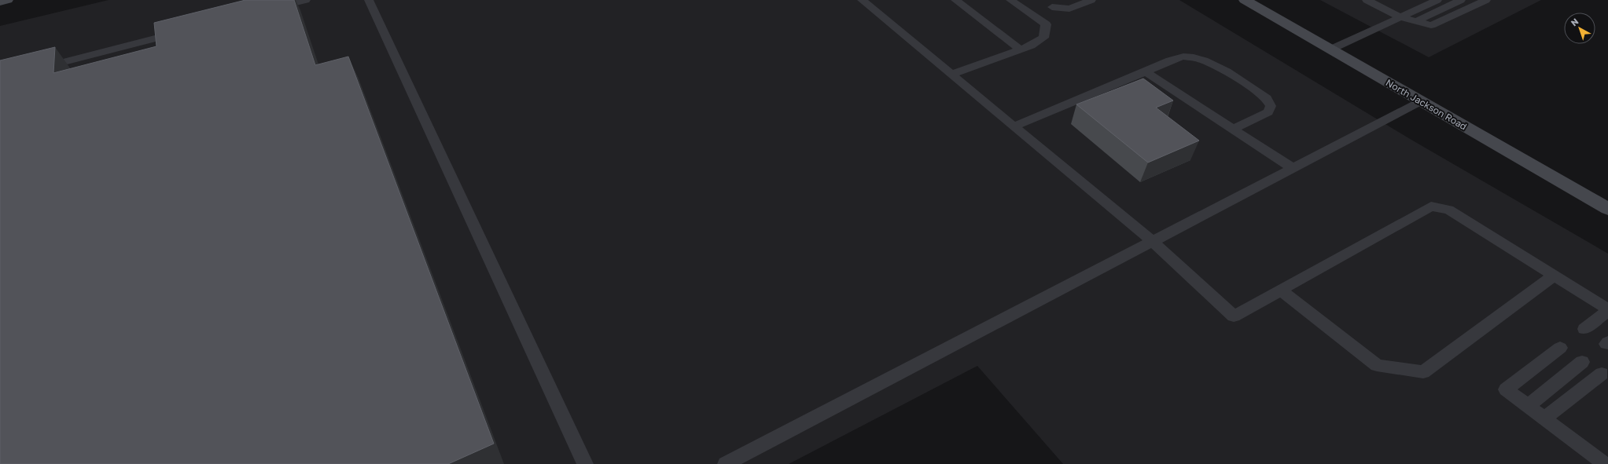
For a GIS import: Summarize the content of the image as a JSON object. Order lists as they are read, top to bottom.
{
  "streets": {
    "main road": ["North Jackson Road"]
  },
  "north": "top left"
}
